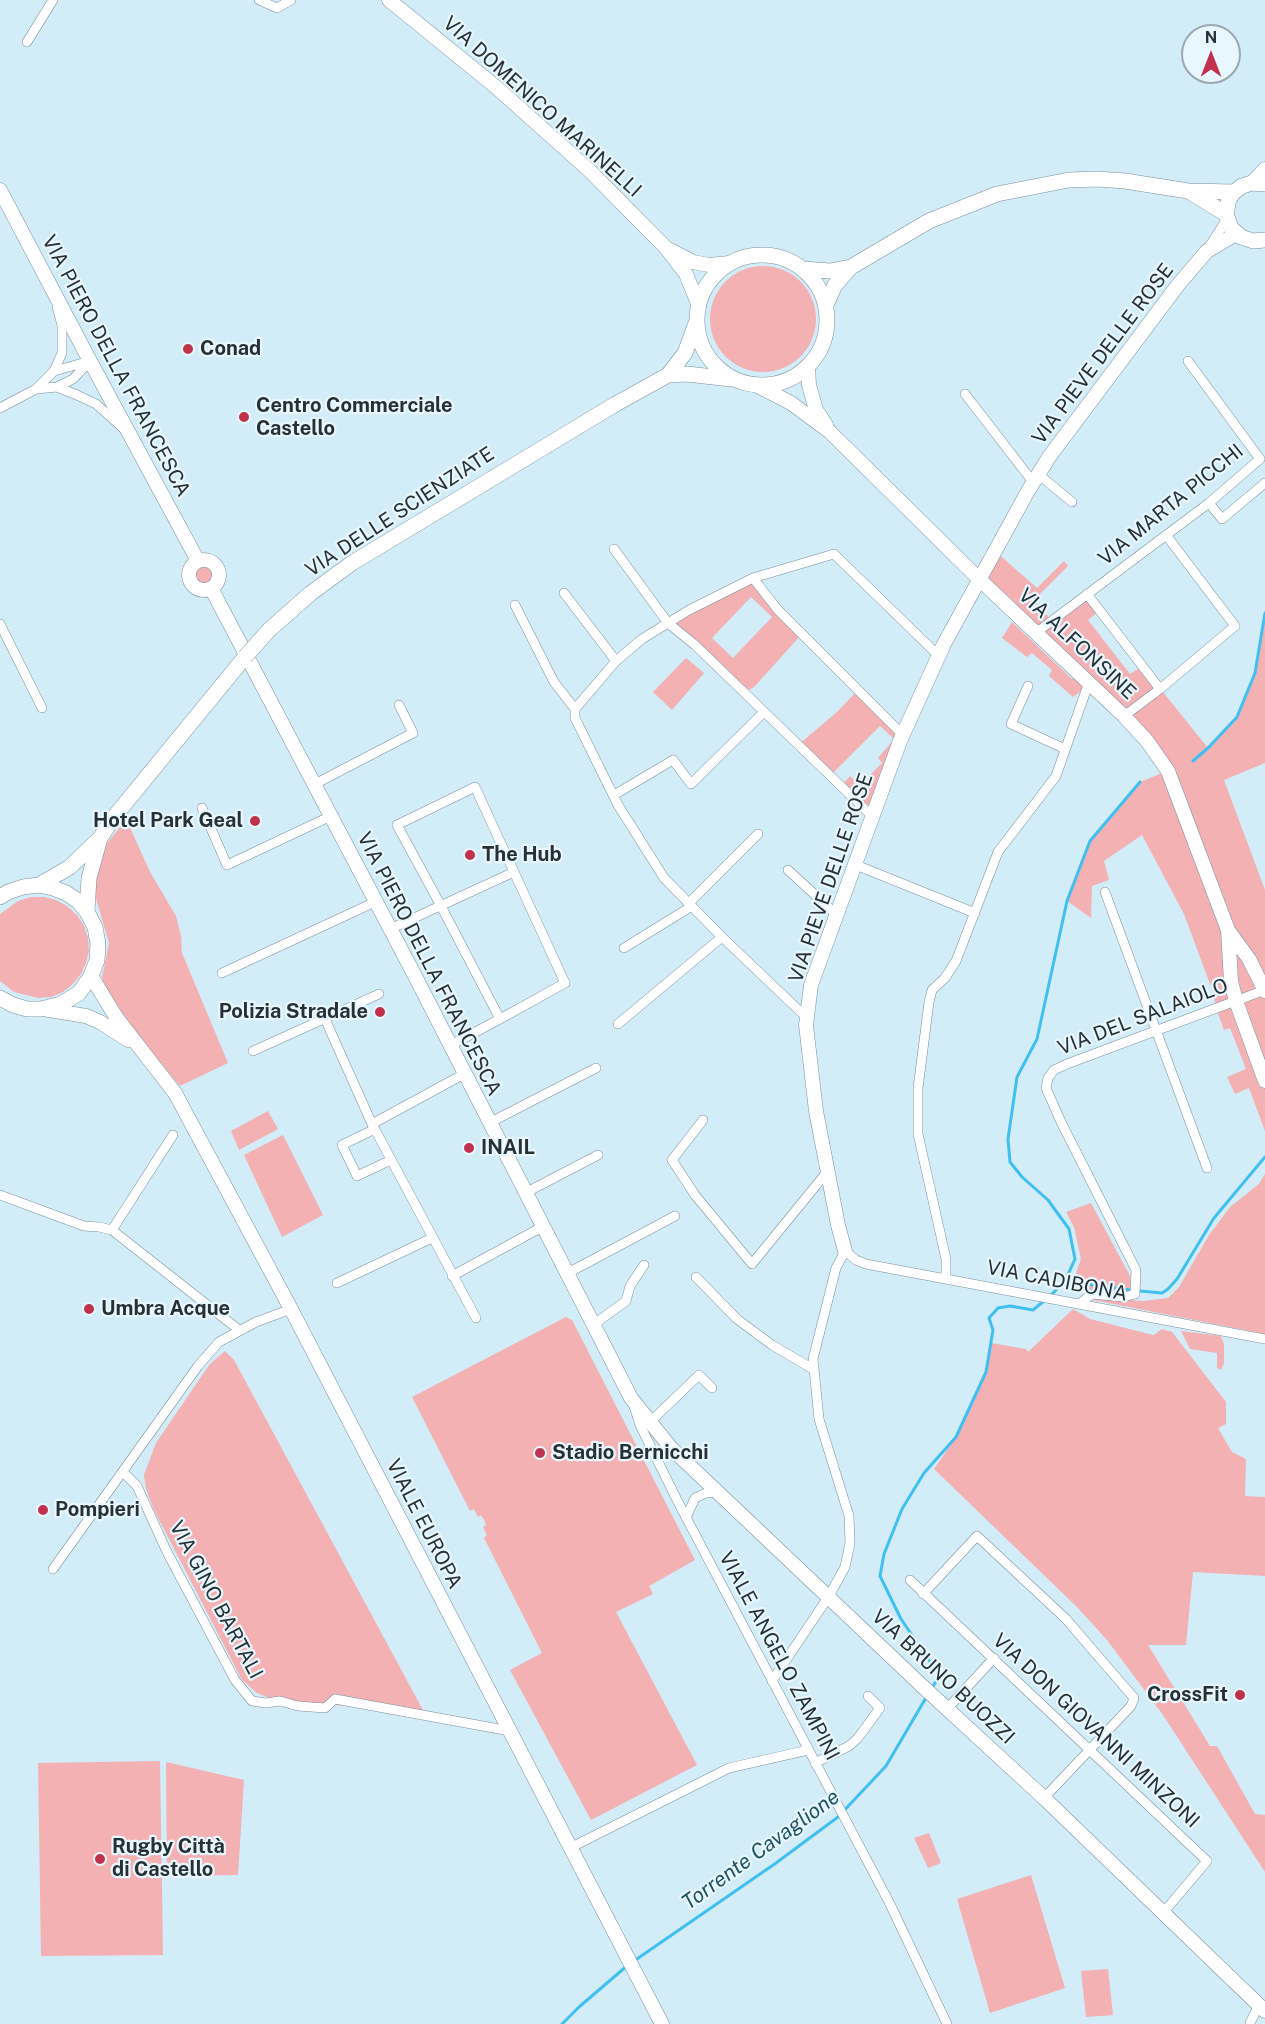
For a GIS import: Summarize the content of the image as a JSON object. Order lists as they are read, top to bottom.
{
  "streets": {
    "main road": [
      "VIA DOMENICO MARINELLI",
      "VIA PIEVE DELLE ROSE",
      "VIA PIERO DELLA FRANCESCA",
      "VIA DELLE SCIENZIATE",
      "VIA ALFONSINE",
      "VIALE EUROPA",
      "VIA BRUNO BUOZZI"
    ],
    "street": [
      "VIA MARTA PICCHI",
      "VIA DEL SALAIOLO",
      "VIA CADIBONA",
      "VIA GINO BARTALI",
      "VIALE ANGELO ZAMPINI",
      "VIA DON GIOVANNI MINZONI"
    ]
  },
  "crossings": [
    ["VIA PIEVE DELLE ROSE", "VIA ALFONSINE"],
    ["VIA PIEVE DELLE ROSE", "VIA CADIBONA"],
    ["VIA PIERO DELLA FRANCESCA", "VIA BRUNO BUOZZI"],
    ["VIA MARTA PICCHI", "VIA ALFONSINE"],
    ["VIA DELLE SCIENZIATE", "VIA ALFONSINE"],
    ["VIA ALFONSINE", "VIA DEL SALAIOLO"],
    ["VIA DEL SALAIOLO", "VIA CADIBONA"],
    ["VIALE EUROPA", "VIA GINO BARTALI"],
    ["VIALE ANGELO ZAMPINI", "VIA BRUNO BUOZZI"],
    ["VIA BRUNO BUOZZI", "VIA DON GIOVANNI MINZONI"]
  ],
  "water": ["Torrente Cavaglione"],
  "places": [
    "Conad",
    "Centro Commerciale Castello",
    "Hotel Park Geal",
    "The Hub",
    "Polizia Stradale",
    "INAIL",
    "Umbra Acque",
    "Stadio Bernicchi",
    "Pompieri",
    "CrossFit",
    "Rugby Città di Castello"
  ],
  "north": "top"
}
